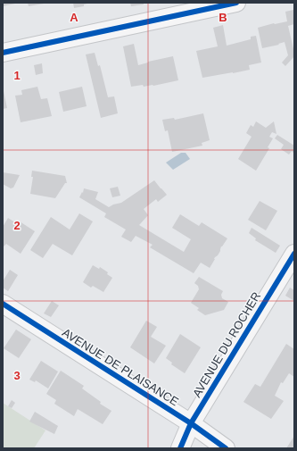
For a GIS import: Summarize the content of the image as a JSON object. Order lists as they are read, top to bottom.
{
  "streets": {
    "street": ["AVENUE DU ROCHER", "AVENUE DE PLAISANCE"]
  },
  "crossings": [
    ["AVENUE DU ROCHER", "AVENUE DE PLAISANCE"]
  ],
  "grid": {
    "columns": ["A", "B"],
    "rows": ["1", "2", "3"]
  }
}
